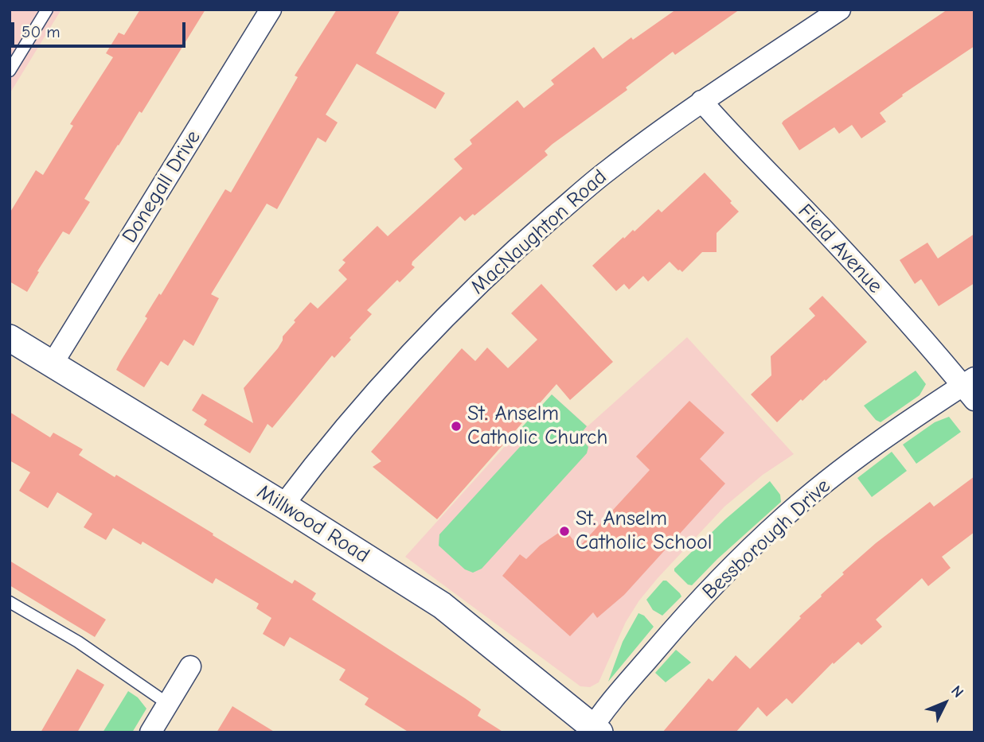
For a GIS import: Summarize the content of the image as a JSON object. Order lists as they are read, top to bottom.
{
  "streets": {
    "street": [
      "Donegall Drive",
      "MacNaughton Road",
      "Field Avenue",
      "Millwood Road",
      "Bessborough Drive"
    ]
  },
  "crossings": [
    ["Donegall Drive", "Millwood Road"],
    ["MacNaughton Road", "Field Avenue"],
    ["MacNaughton Road", "Millwood Road"],
    ["Field Avenue", "Bessborough Drive"],
    ["Millwood Road", "Bessborough Drive"]
  ],
  "places": ["St. Anselm Catholic Church", "St. Anselm Catholic School"],
  "scale_bar": "50 m",
  "north": "top right"
}
